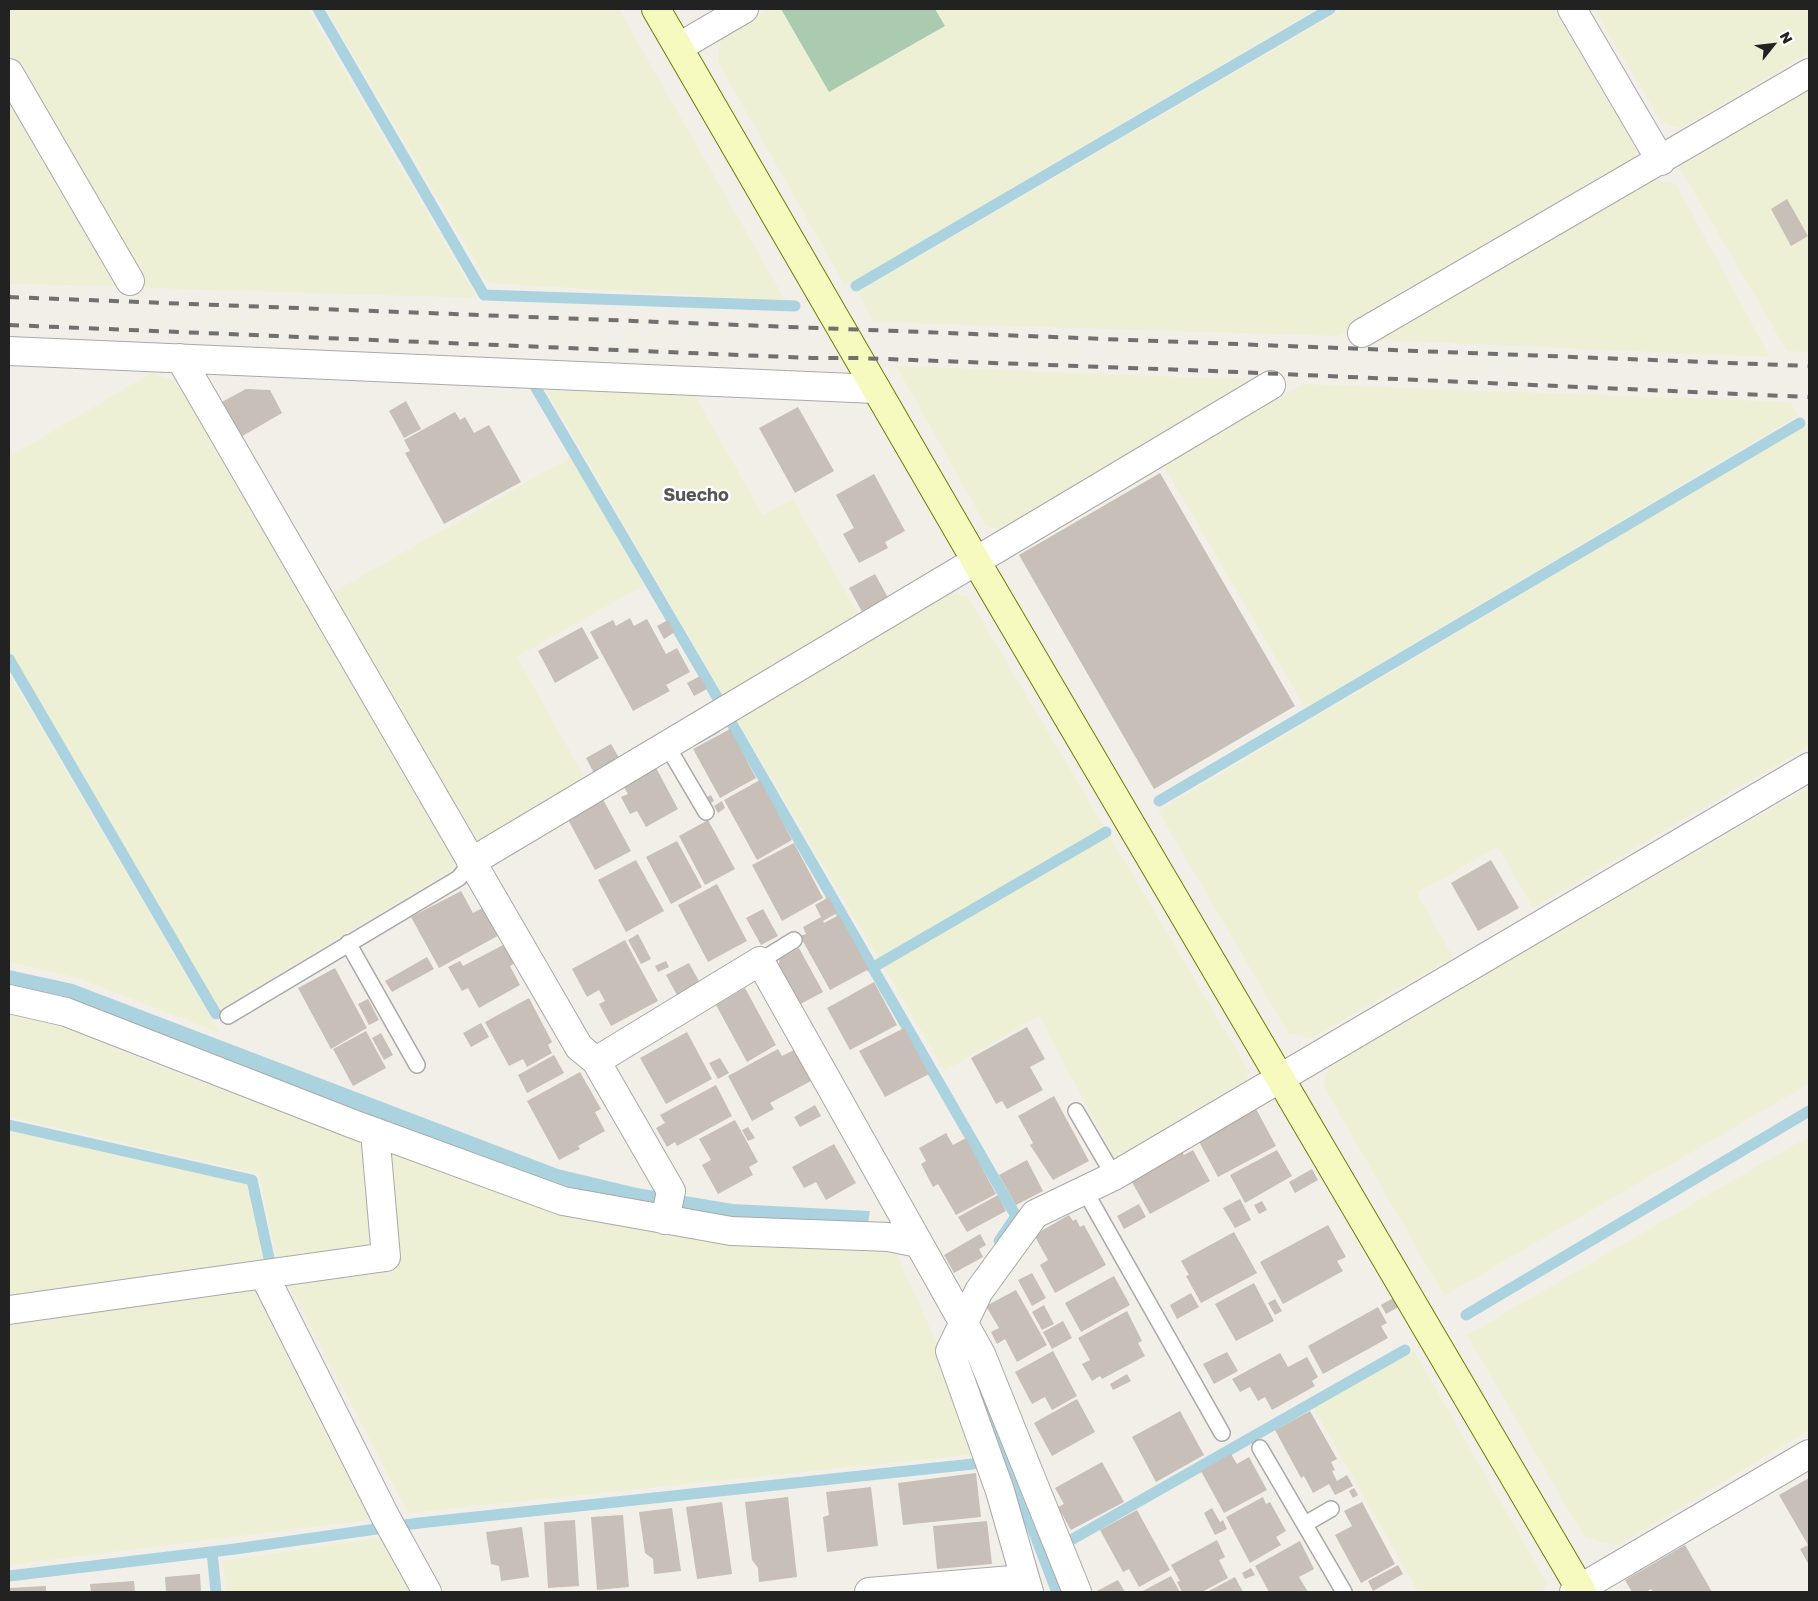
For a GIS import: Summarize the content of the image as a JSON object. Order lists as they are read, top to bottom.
{
  "districts": ["Suecho"],
  "north": "top right"
}
